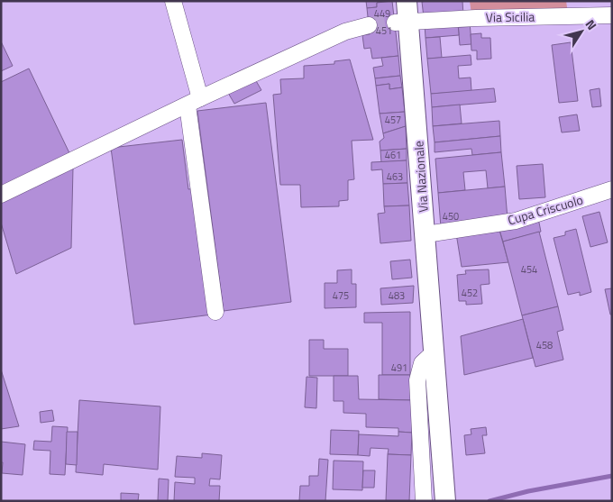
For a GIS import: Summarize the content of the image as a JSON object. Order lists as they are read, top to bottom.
{
  "streets": {
    "main road": ["Via Nazionale"],
    "street": ["Via Sicilia", "Cupa Criscuolo"]
  },
  "crossings": [
    ["Via Sicilia", "Via Nazionale"],
    ["Via Nazionale", "Cupa Criscuolo"]
  ],
  "house_numbers": [
    "449",
    "451",
    "457",
    "461",
    "463",
    "450",
    "454",
    "452",
    "475",
    "483",
    "458",
    "491"
  ],
  "north": "top right"
}
